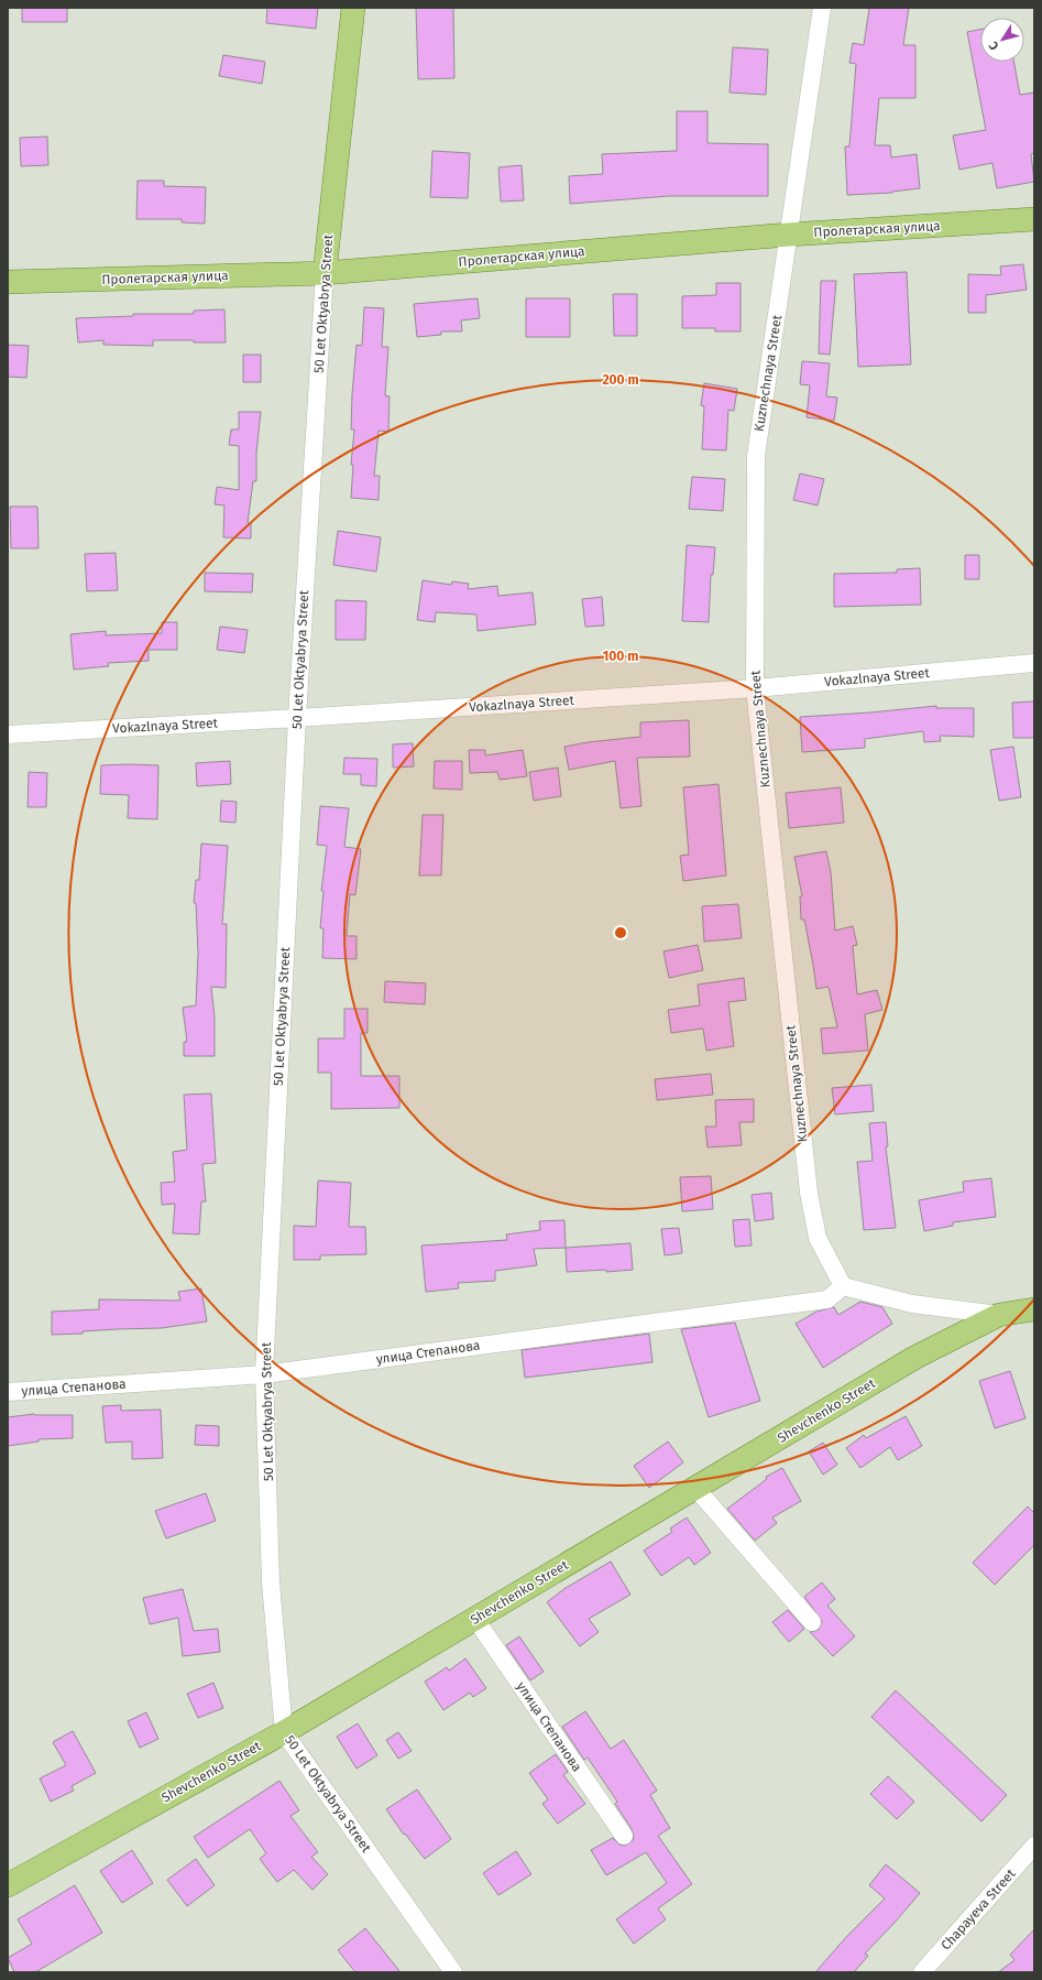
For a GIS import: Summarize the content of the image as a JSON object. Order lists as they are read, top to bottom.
{
  "streets": {
    "main road": ["Пролетарская улица", "50 Let Oktyabrya Street", "Shevchenko Street"],
    "street": [
      "Kuznechnaya Street",
      "Vokazlnaya Street",
      "улица Степанова",
      "Chapayeva Street"
    ]
  },
  "crossings": [
    ["Пролетарская улица", "50 Let Oktyabrya Street"],
    ["Пролетарская улица", "Kuznechnaya Street"],
    ["50 Let Oktyabrya Street", "Vokazlnaya Street"],
    ["50 Let Oktyabrya Street", "улица Степанова"],
    ["50 Let Oktyabrya Street", "Shevchenko Street"],
    ["Kuznechnaya Street", "Vokazlnaya Street"],
    ["Kuznechnaya Street", "улица Степанова"],
    ["улица Степанова", "Shevchenko Street"]
  ],
  "north": "bottom left",
  "rings": ["200 m", "100 m"]
}
